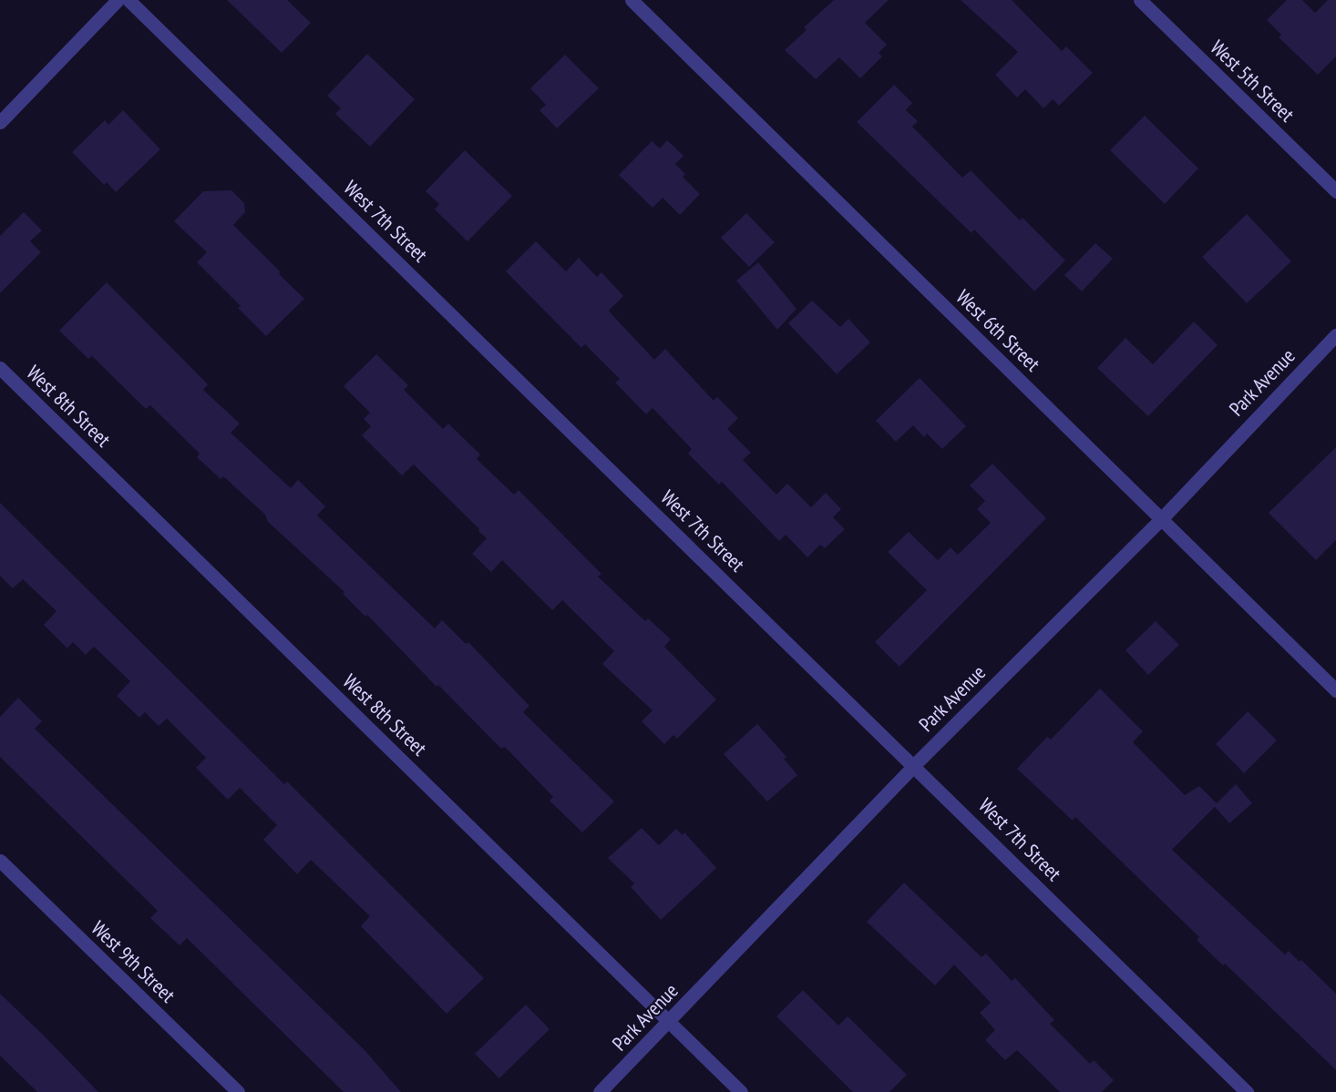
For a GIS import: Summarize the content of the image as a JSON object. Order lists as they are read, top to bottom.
{
  "streets": {
    "street": [
      "West 5th Street",
      "West 7th Street",
      "West 6th Street",
      "Park Avenue",
      "West 8th Street",
      "West 9th Street"
    ]
  },
  "crossings": [
    ["West 7th Street", "Park Avenue"],
    ["West 6th Street", "Park Avenue"],
    ["Park Avenue", "West 8th Street"]
  ]
}
